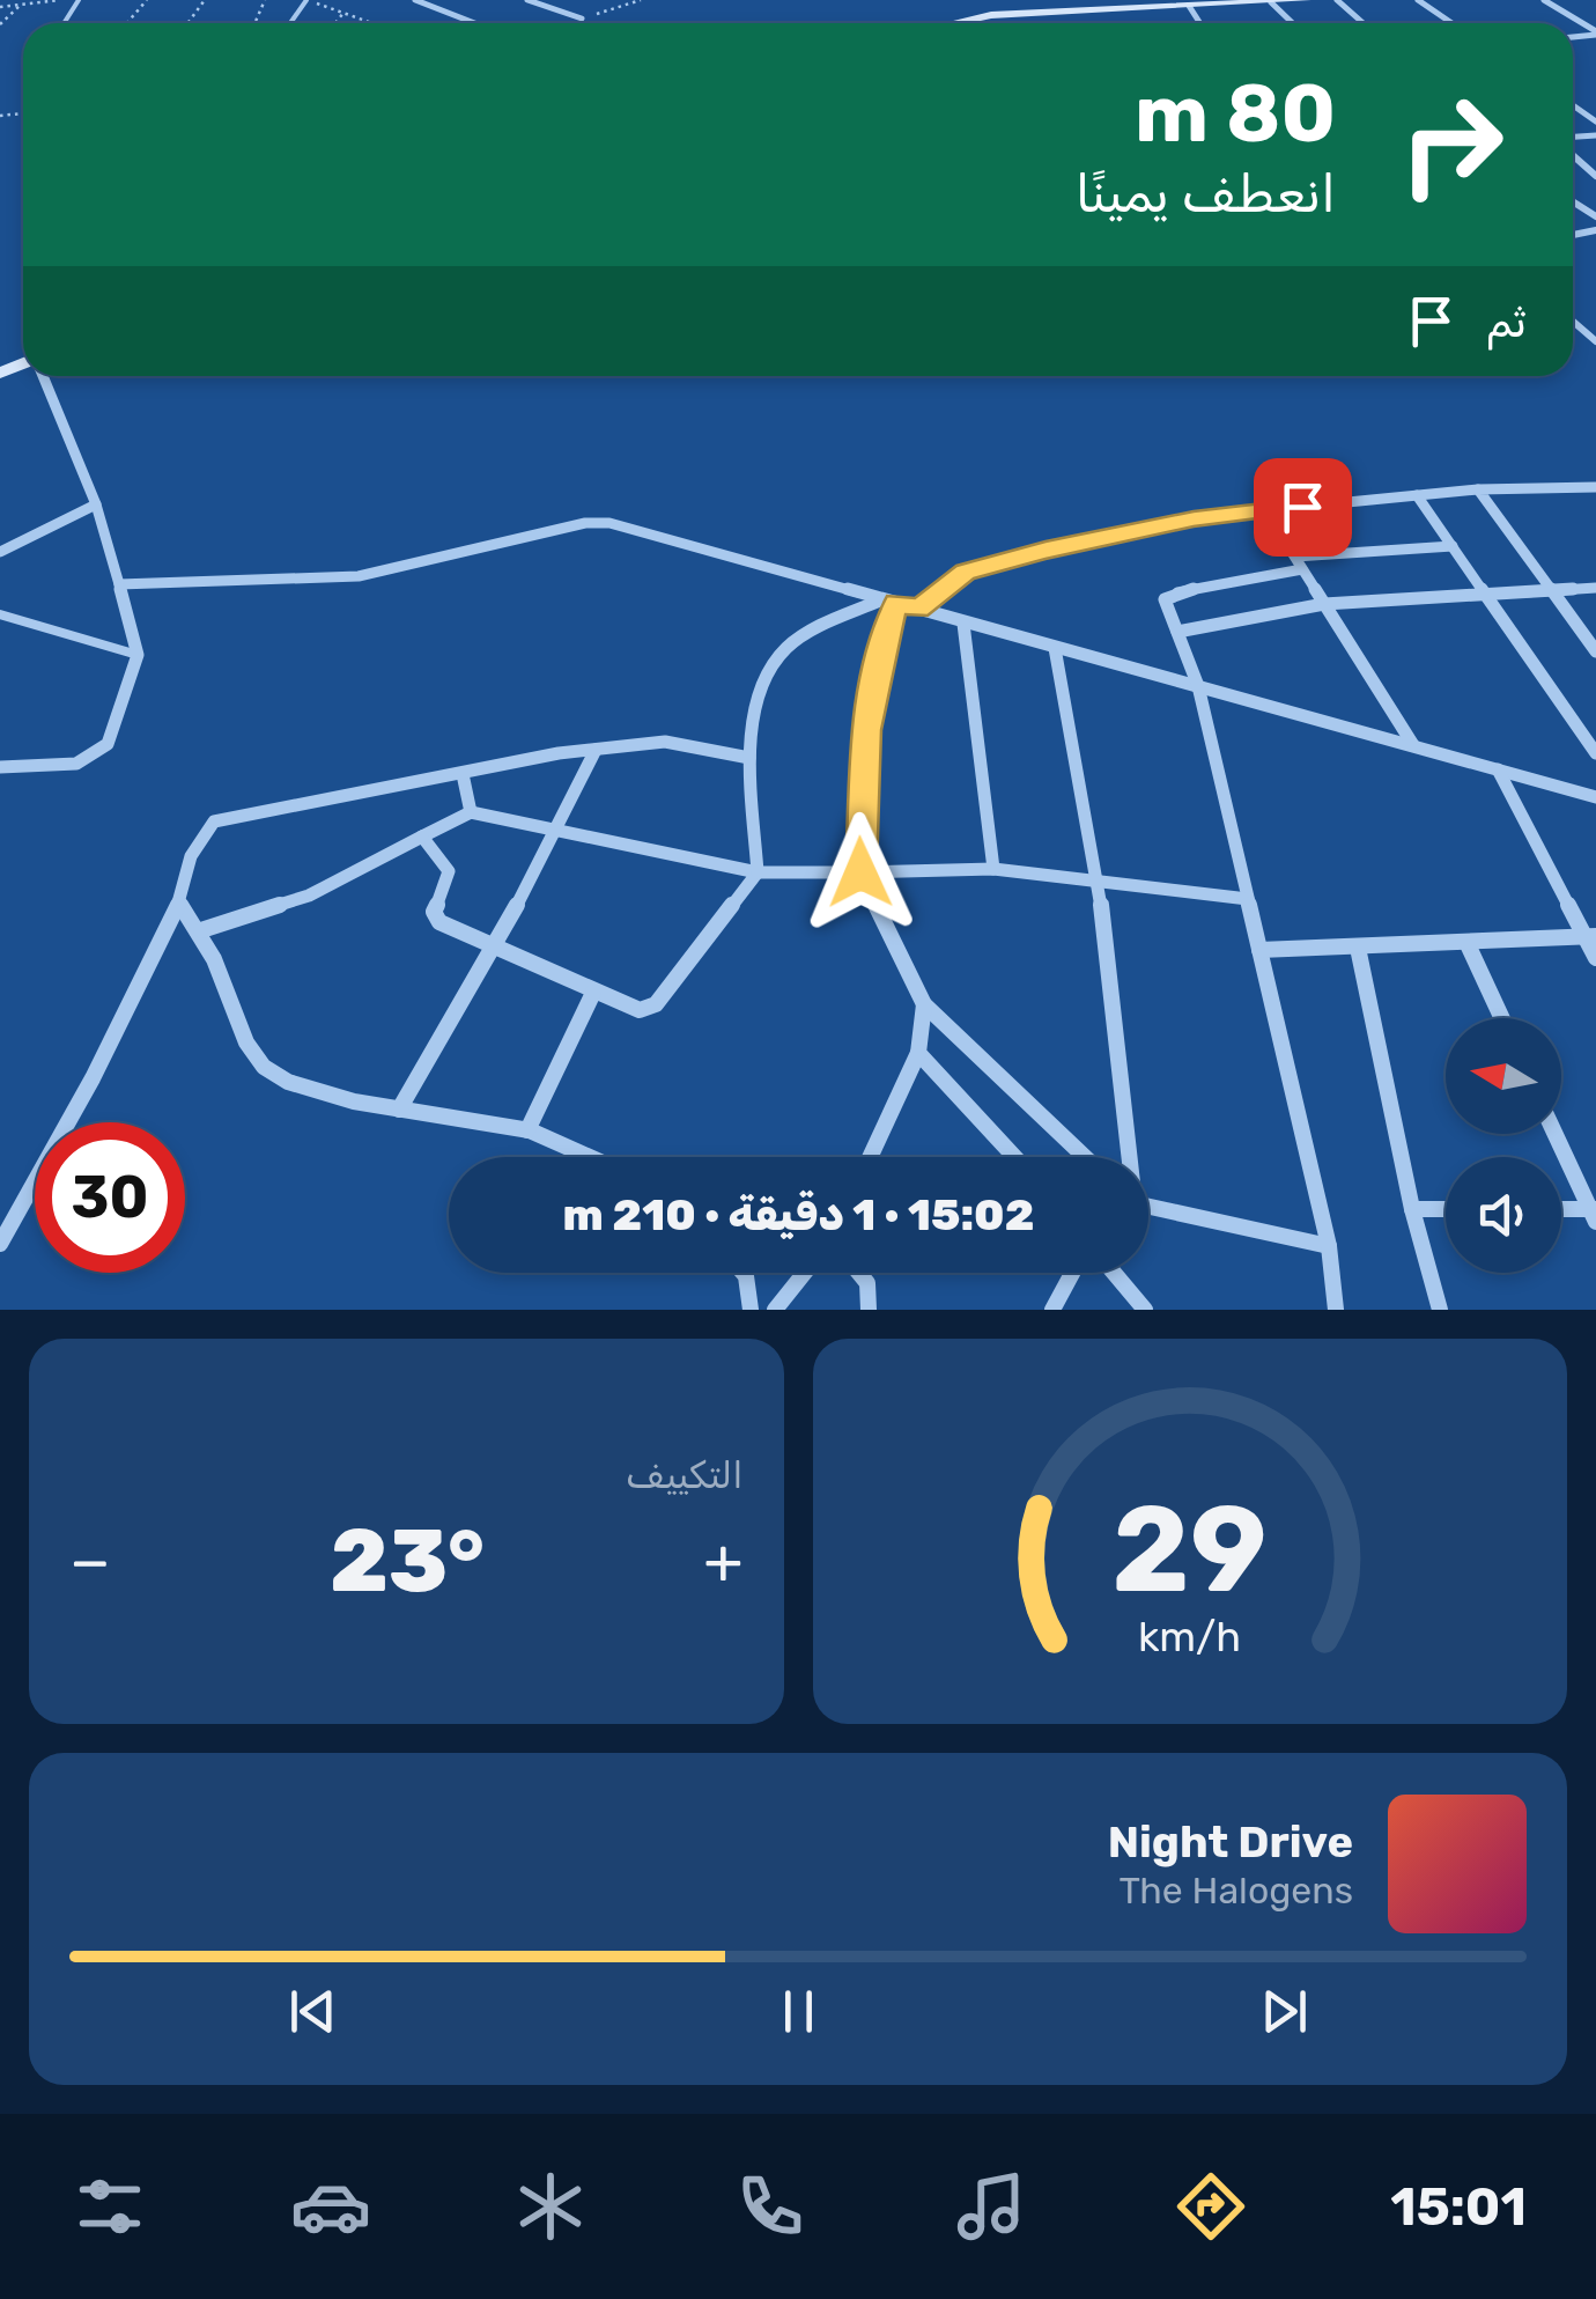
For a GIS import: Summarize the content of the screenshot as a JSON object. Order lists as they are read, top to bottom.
{
  "north": "left",
  "page": {
    "turn": ["80 m", "انعطف يمينًا"],
    "then": "ثم",
    "limit": "30",
    "trip": "15:02 · 1 دقيقة · 210 m",
    "tile": "التكييف",
    "heat": ["−", "23°", "+"],
    "song": ["Night Drive", "The Halogens"],
    "tabs": "15:01",
    "gauge": ["29", "km/h"]
  }
}
